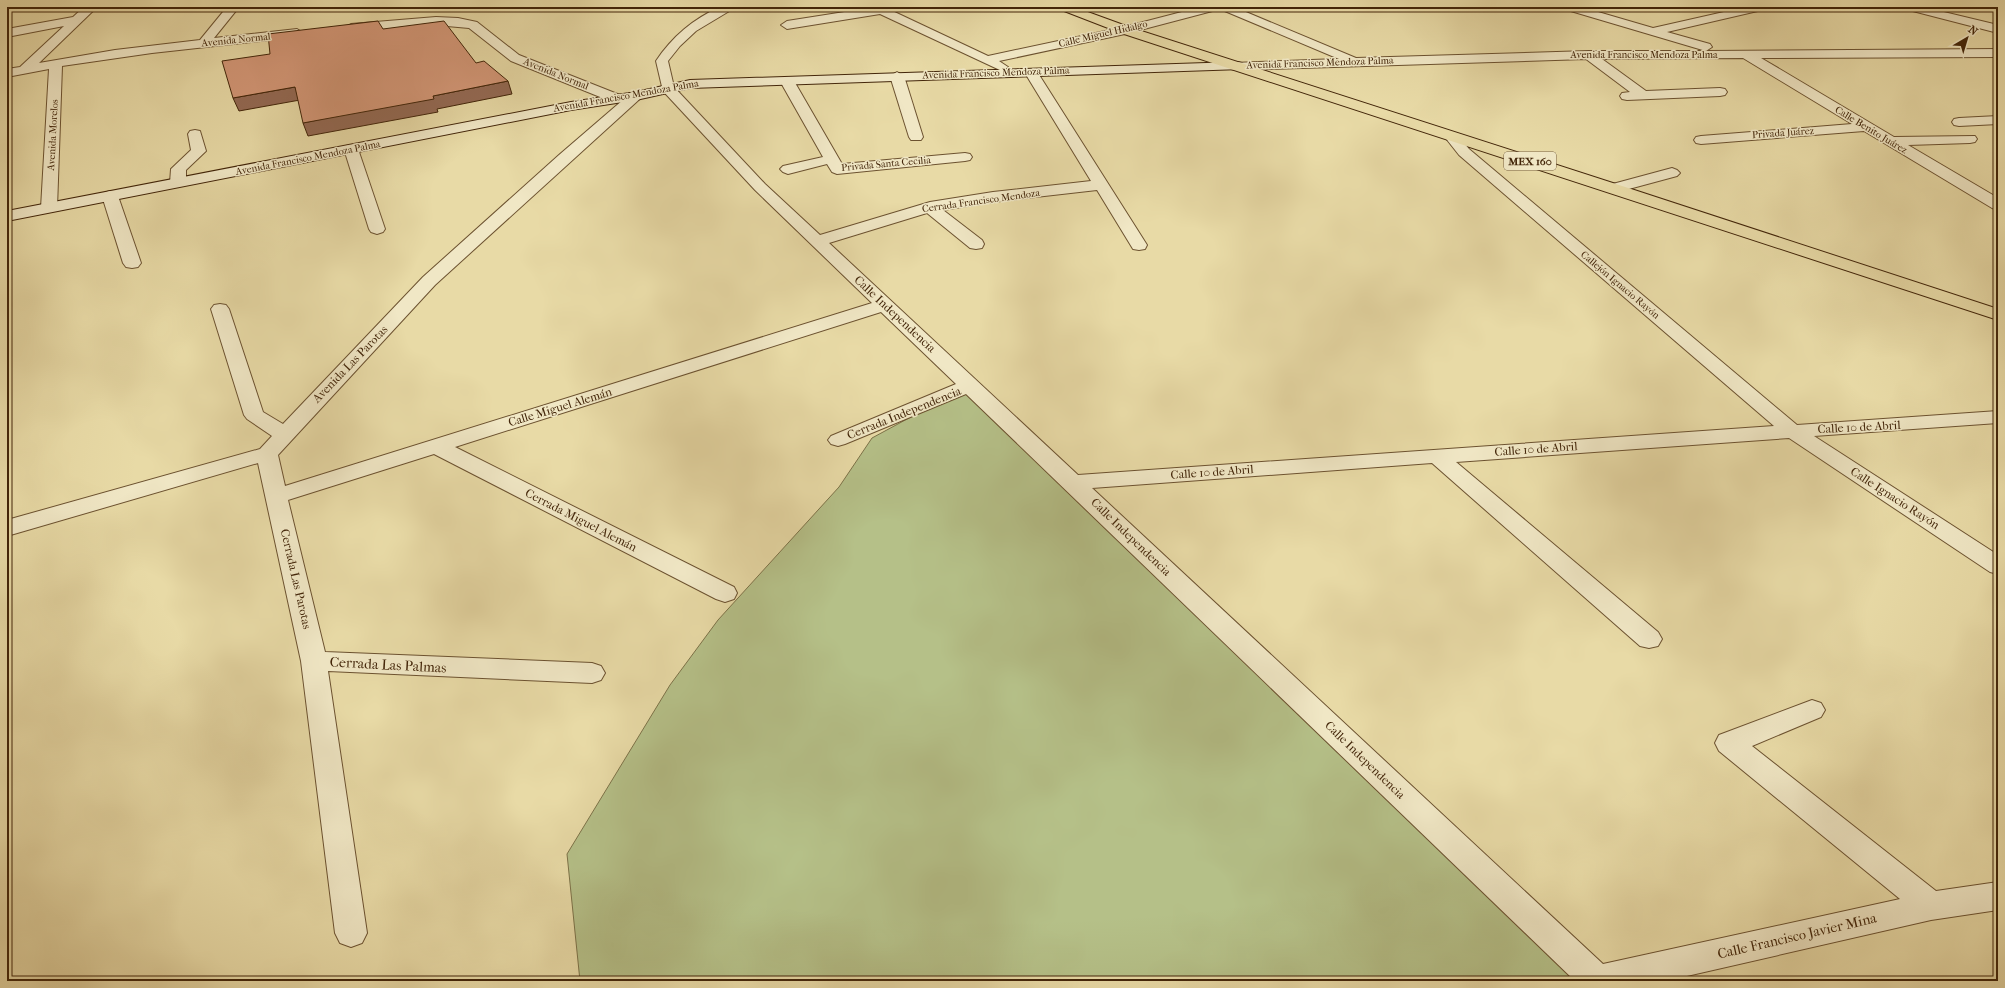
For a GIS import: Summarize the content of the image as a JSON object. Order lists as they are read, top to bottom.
{
  "streets": {
    "main road": ["MEX 160"],
    "street": [
      "Calle Miguel Hidalgo",
      "Avenida Normal",
      "Avenida Francisco Mendoza Palma",
      "Calle Benito Juárez",
      "Privada Juárez",
      "Avenida Morelos",
      "Privada Santa Cecilia",
      "Cerrada Francisco Mendoza",
      "Callejón Ignacio Rayón",
      "Calle Independencia",
      "Avenida Las Parotas",
      "Calle Miguel Alemán",
      "Cerrada Independencia",
      "Calle 10 de Abril",
      "Calle Ignacio Rayón",
      "Cerrada Miguel Alemán",
      "Cerrada Las Parotas",
      "Cerrada Las Palmas",
      "Calle Francisco Javier Mina"
    ]
  },
  "crossings": [
    ["Calle Miguel Hidalgo", "MEX 160"],
    ["Avenida Normal", "Avenida Francisco Mendoza Palma"],
    ["Avenida Normal", "Avenida Morelos"],
    ["Avenida Francisco Mendoza Palma", "Calle Benito Juárez"],
    ["Avenida Francisco Mendoza Palma", "Avenida Morelos"],
    ["Avenida Francisco Mendoza Palma", "MEX 160"],
    ["Avenida Francisco Mendoza Palma", "Privada Santa Cecilia"],
    ["Avenida Francisco Mendoza Palma", "Calle Independencia"],
    ["Avenida Francisco Mendoza Palma", "Avenida Las Parotas"],
    ["Calle Benito Juárez", "Privada Juárez"],
    ["MEX 160", "Callejón Ignacio Rayón"],
    ["Cerrada Francisco Mendoza", "Calle Independencia"],
    ["Callejón Ignacio Rayón", "Calle 10 de Abril"],
    ["Callejón Ignacio Rayón", "Calle Ignacio Rayón"],
    ["Calle Independencia", "Calle Miguel Alemán"],
    ["Calle Independencia", "Cerrada Independencia"],
    ["Calle Independencia", "Calle 10 de Abril"],
    ["Calle Independencia", "Calle Francisco Javier Mina"],
    ["Calle Miguel Alemán", "Cerrada Miguel Alemán"],
    ["Calle Miguel Alemán", "Cerrada Las Parotas"],
    ["Calle 10 de Abril", "Calle Ignacio Rayón"],
    ["Cerrada Las Parotas", "Cerrada Las Palmas"]
  ],
  "north": "top right"
}
